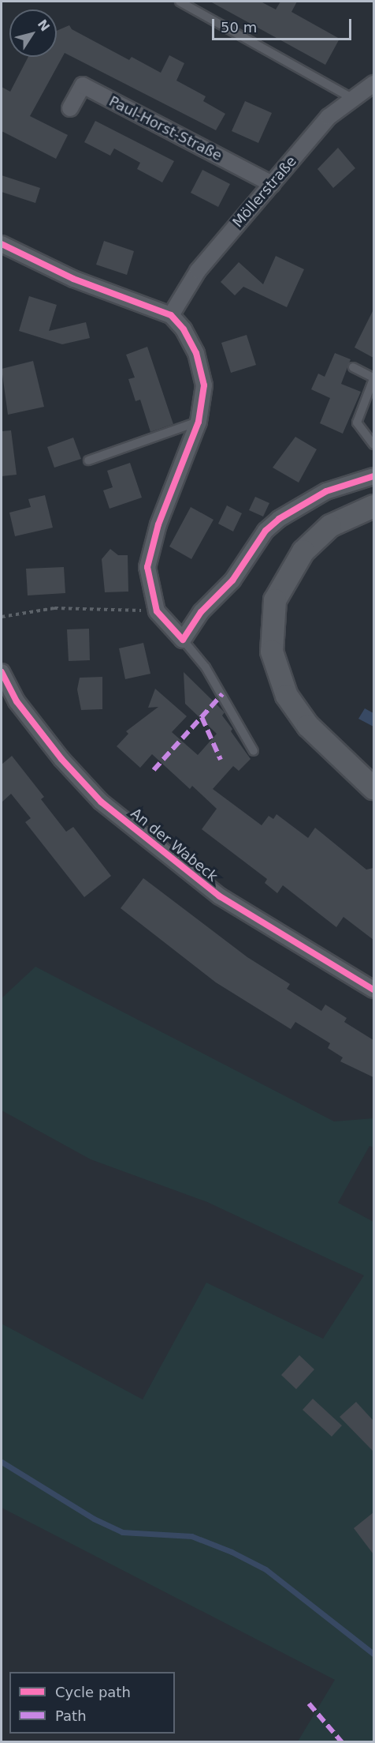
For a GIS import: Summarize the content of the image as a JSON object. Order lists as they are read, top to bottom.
{
  "streets": {
    "street": ["Paul-Horst-Straße", "Möllerstraße", "An der Wabeck"]
  },
  "crossings": [
    ["Paul-Horst-Straße", "Möllerstraße"]
  ],
  "legend": ["Cycle path", "Path"],
  "scale_bar": "50 m",
  "north": "top right"
}
